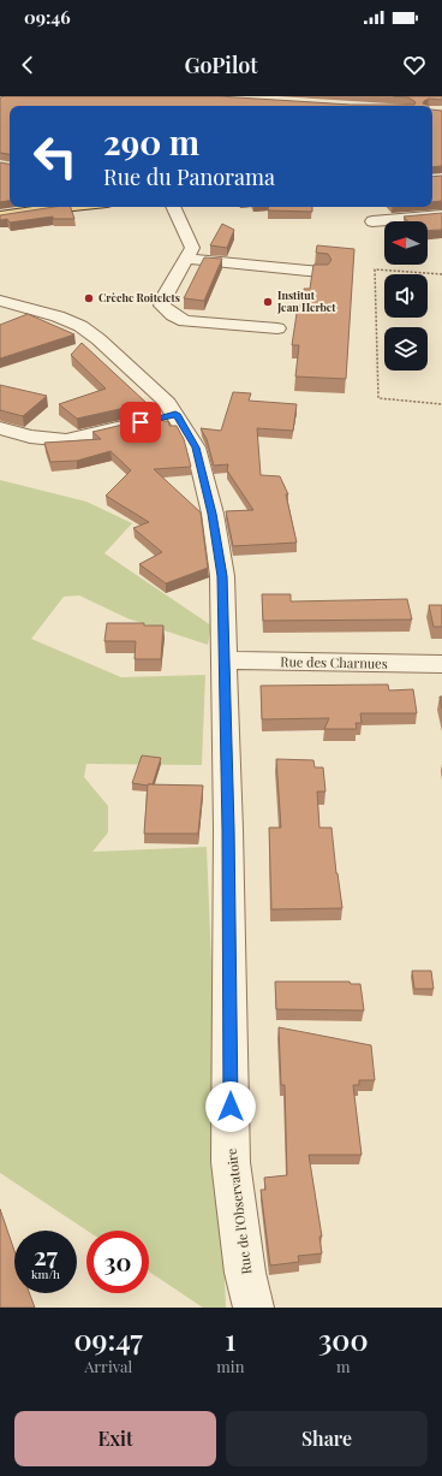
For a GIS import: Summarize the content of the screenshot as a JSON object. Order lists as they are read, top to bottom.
{
  "streets": {
    "street": ["Rue des Charnues", "Rue de l'Observatoire"]
  },
  "crossings": [
    ["Rue des Charnues", "Rue de l'Observatoire"]
  ],
  "places": ["Crèche Roitelets", "Institut Jean Herbet"],
  "north": "left",
  "page": {
    "status": "09:46",
    "header": "GoPilot",
    "turn": ["290 m", "Rue du Panorama"],
    "speed": "27 km/h",
    "limit": "30",
    "eta": [
      "09:47",
      "Arrival",
      "1",
      "min",
      "300",
      "m"
    ],
    "buttons": ["Exit", "Share"]
  }
}
